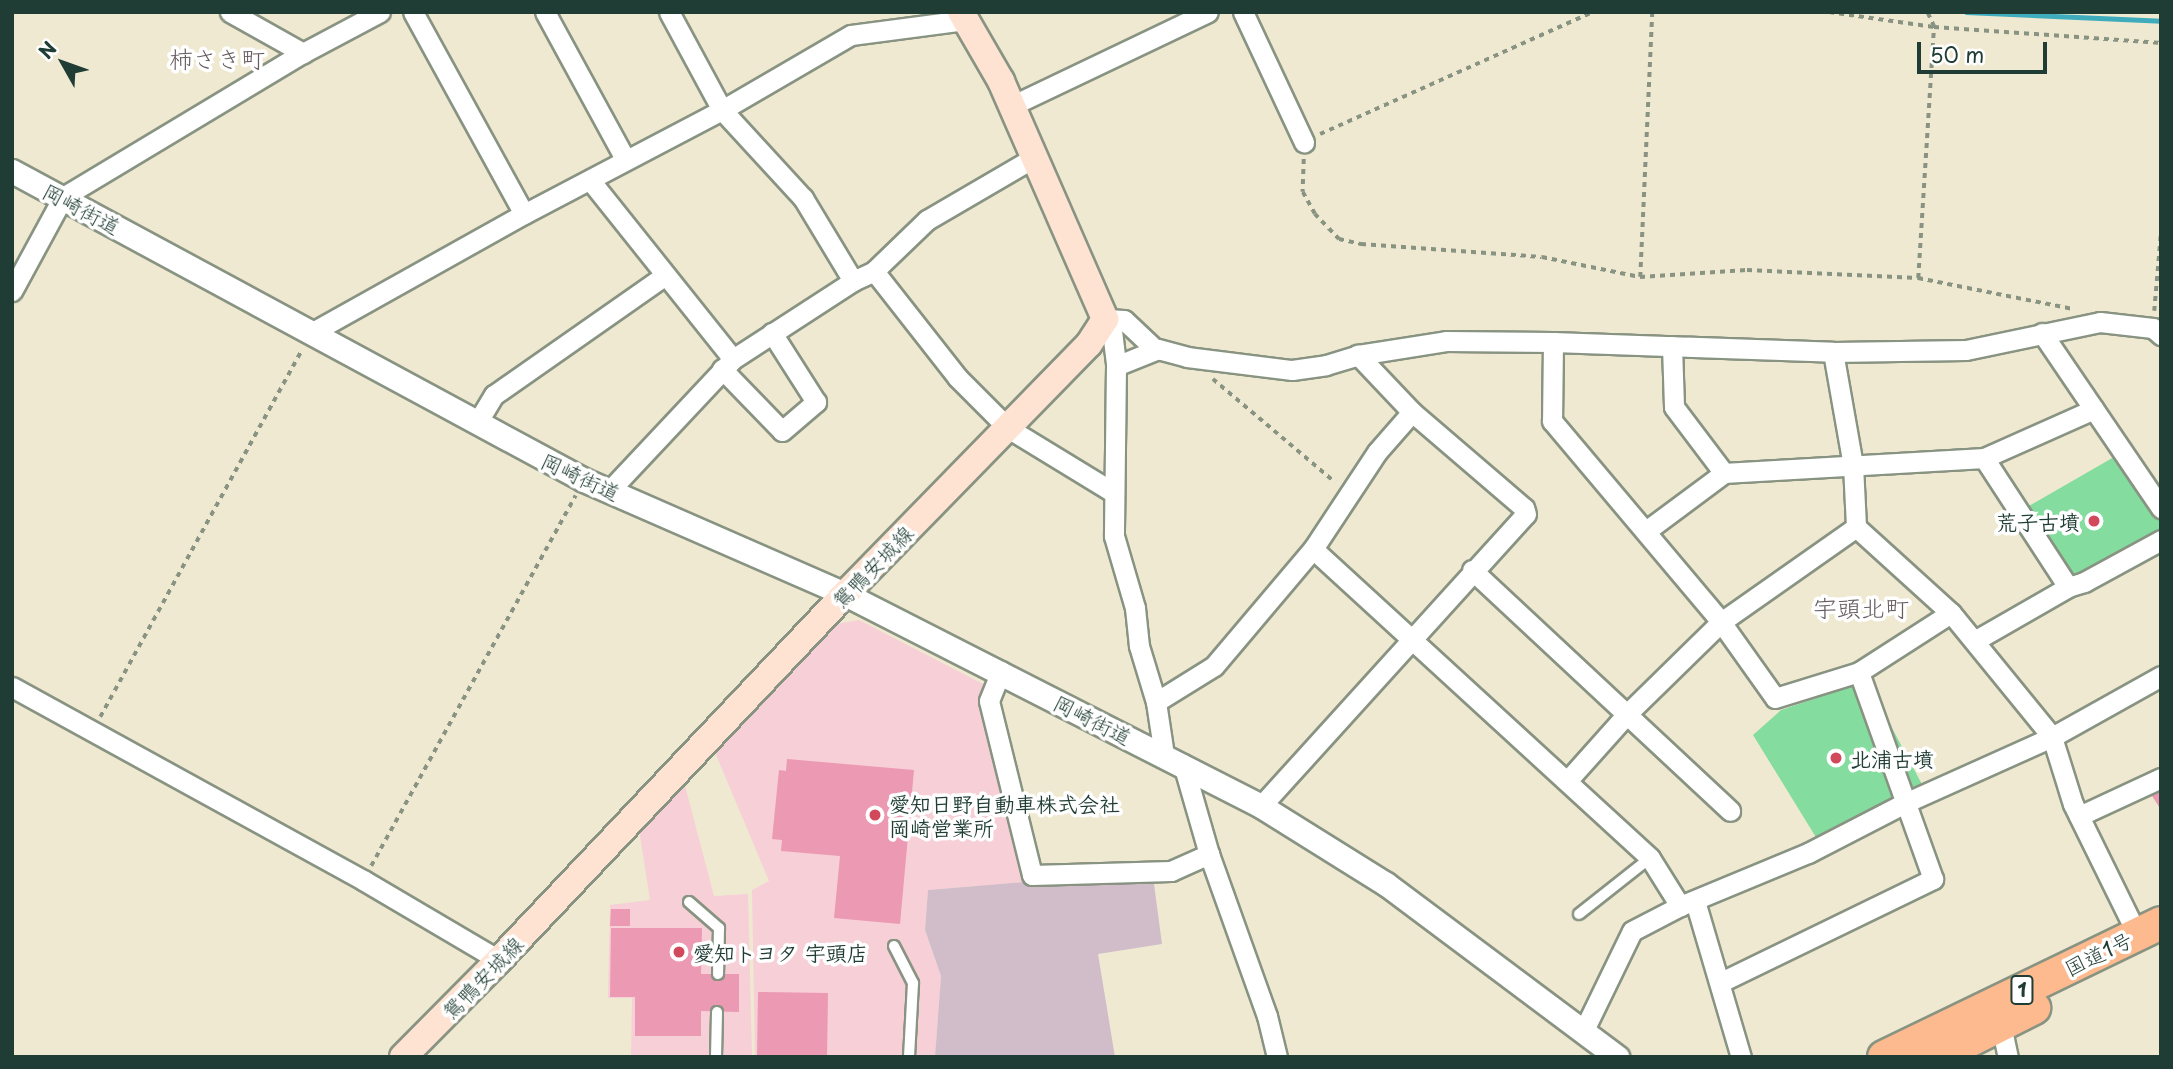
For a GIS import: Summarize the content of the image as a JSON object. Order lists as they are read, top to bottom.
{
  "streets": {
    "highway": ["国道1号", "1"],
    "main road": ["鴛鴨安城線"],
    "street": ["岡崎街道"]
  },
  "crossings": [
    ["岡崎街道", "鴛鴨安城線"]
  ],
  "districts": ["柿さき町", "宇頭北町"],
  "places": [
    "荒子古墳",
    "北浦古墳",
    "愛知日野自動車株式会社 岡崎営業所",
    "愛知トヨタ 宇頭店"
  ],
  "scale_bar": "50 m",
  "north": "top left"
}
